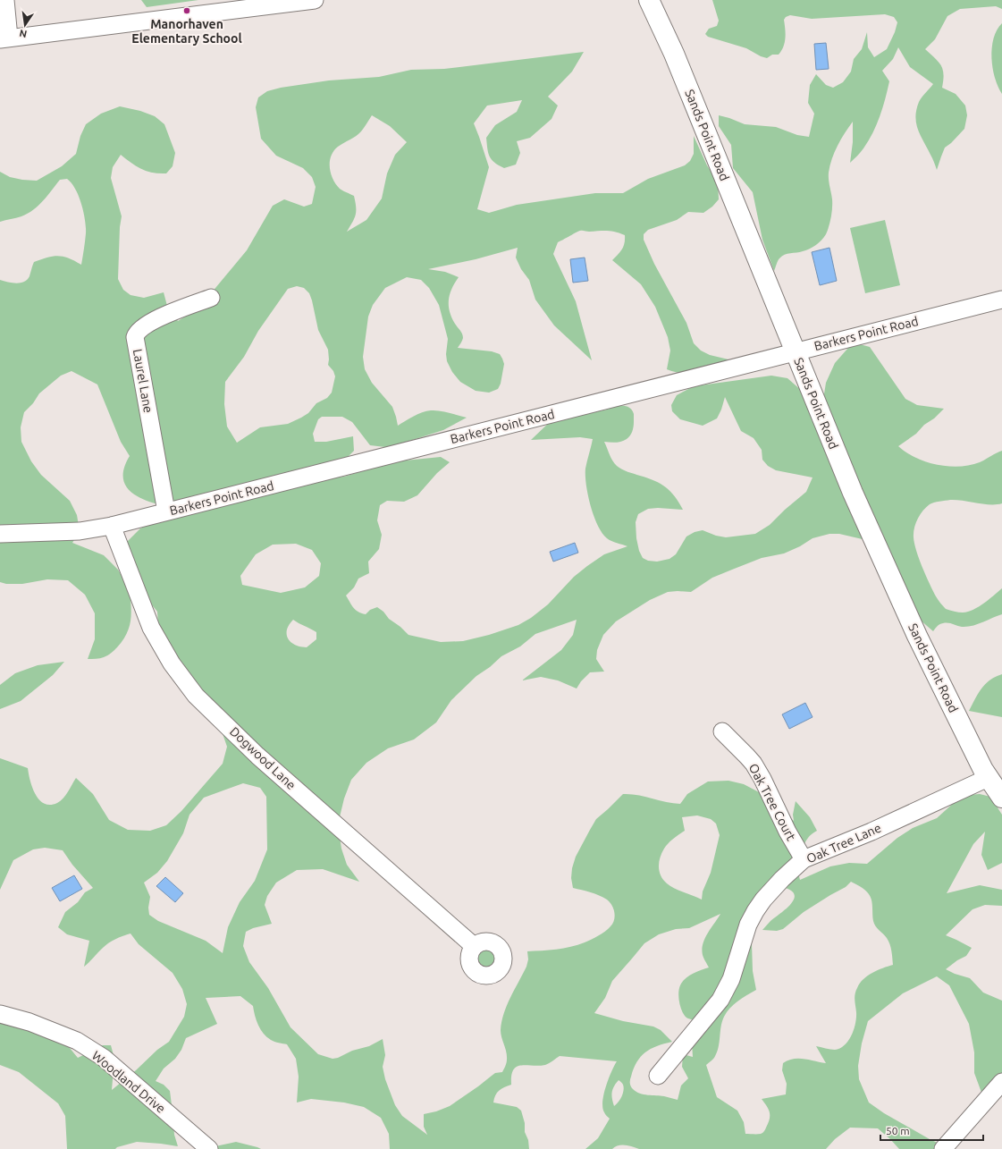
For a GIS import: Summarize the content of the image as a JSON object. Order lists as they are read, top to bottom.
{
  "streets": {
    "main road": ["Sands Point Road"],
    "street": [
      "Barkers Point Road",
      "Laurel Lane",
      "Dogwood Lane",
      "Oak Tree Court",
      "Oak Tree Lane",
      "Woodland Drive"
    ]
  },
  "crossings": [
    ["Sands Point Road", "Barkers Point Road"],
    ["Sands Point Road", "Oak Tree Lane"],
    ["Barkers Point Road", "Laurel Lane"],
    ["Barkers Point Road", "Dogwood Lane"],
    ["Oak Tree Court", "Oak Tree Lane"]
  ],
  "places": ["Manorhaven Elementary School"],
  "scale_bar": "50 m",
  "north": "bottom"
}
